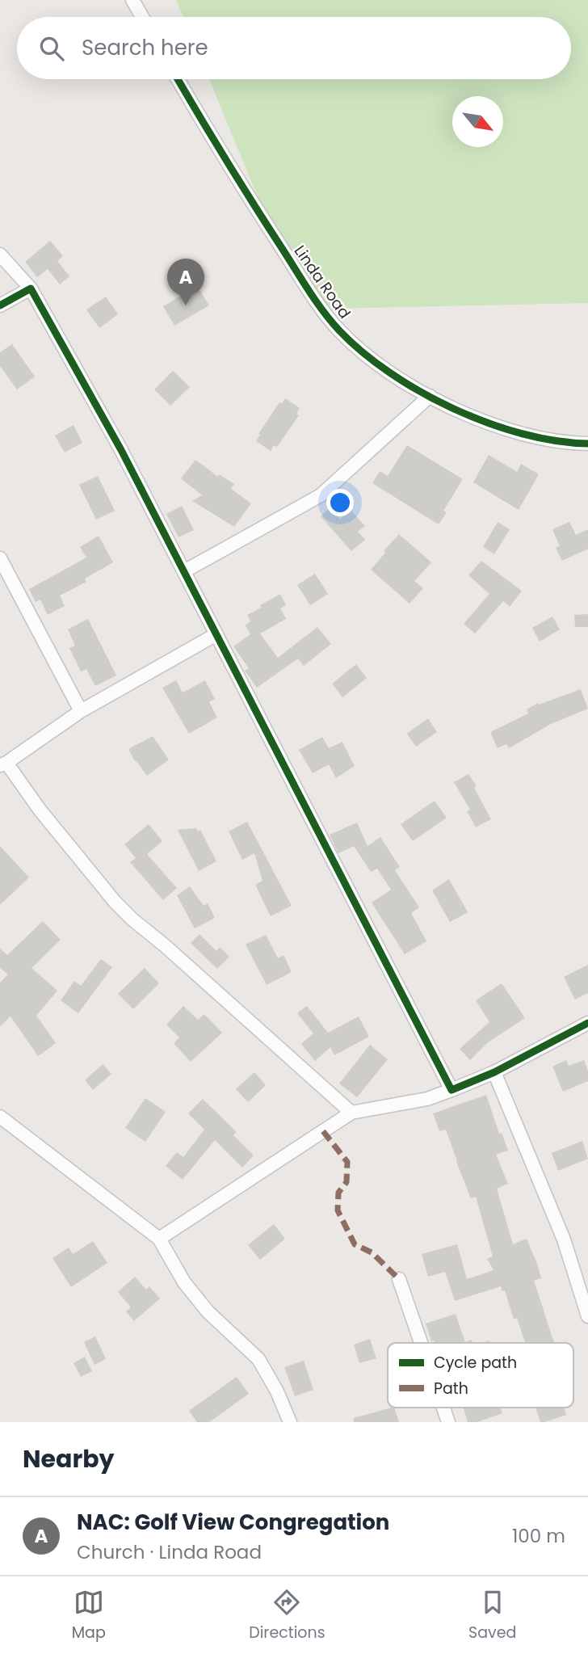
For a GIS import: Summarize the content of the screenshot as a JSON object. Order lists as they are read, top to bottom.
{
  "streets": {
    "street": ["Linda Road"]
  },
  "legend": ["Cycle path", "Path"],
  "north": "bottom right",
  "page": {
    "search": "Search here",
    "pins": "A",
    "heading": "Nearby",
    "list": [
      {
        "mark": "A",
        "name": "NAC: Golf View Congregation",
        "note": "Church · Linda Road",
        "value": "100 m"
      }
    ],
    "nav": ["Map", "Directions", "Saved"]
  }
}
